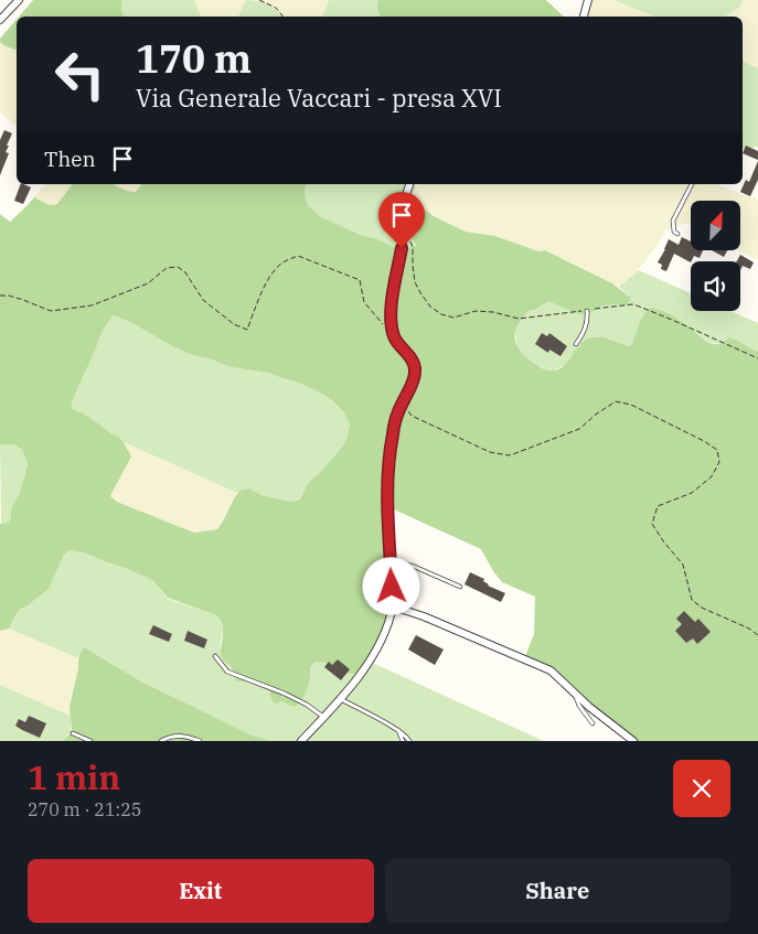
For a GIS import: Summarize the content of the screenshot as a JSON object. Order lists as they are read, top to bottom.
{
  "north": "top right",
  "page": {
    "turn": ["170 m", "Via Generale Vaccari - presa XVI"],
    "then": "Then",
    "heading": ["1 min", "270 m · 21:25"],
    "buttons": ["Exit", "Share"]
  }
}
